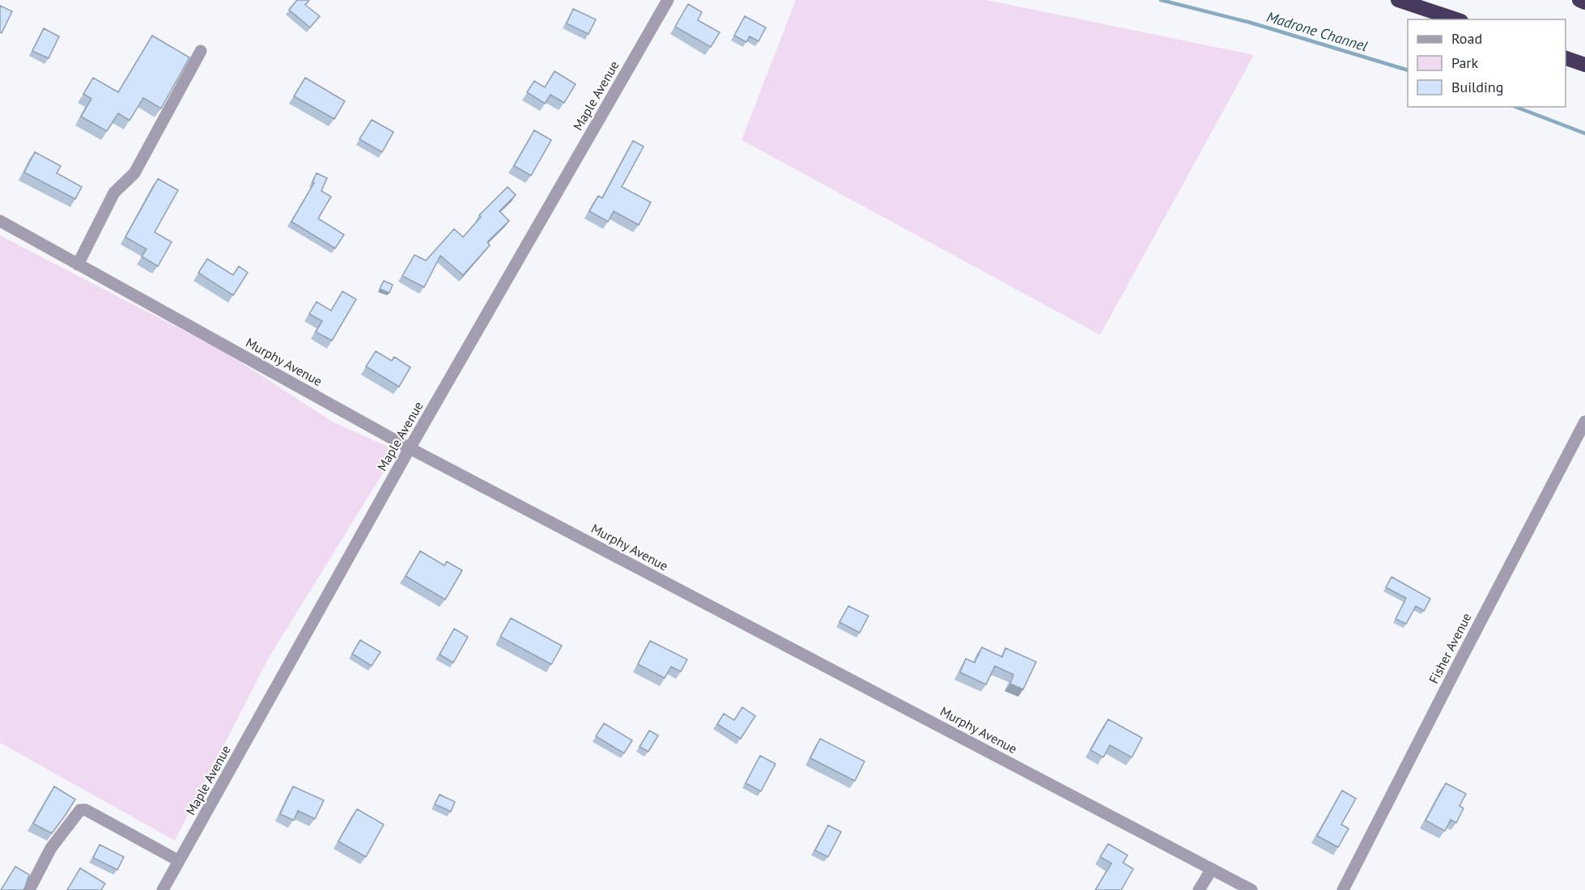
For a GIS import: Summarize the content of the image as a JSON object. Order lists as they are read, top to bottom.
{
  "streets": {
    "street": ["Maple Avenue", "Murphy Avenue", "Fisher Avenue"]
  },
  "crossings": [
    ["Maple Avenue", "Murphy Avenue"]
  ],
  "water": ["Madrone Channel"],
  "legend": ["Road", "Park", "Building"]
}
